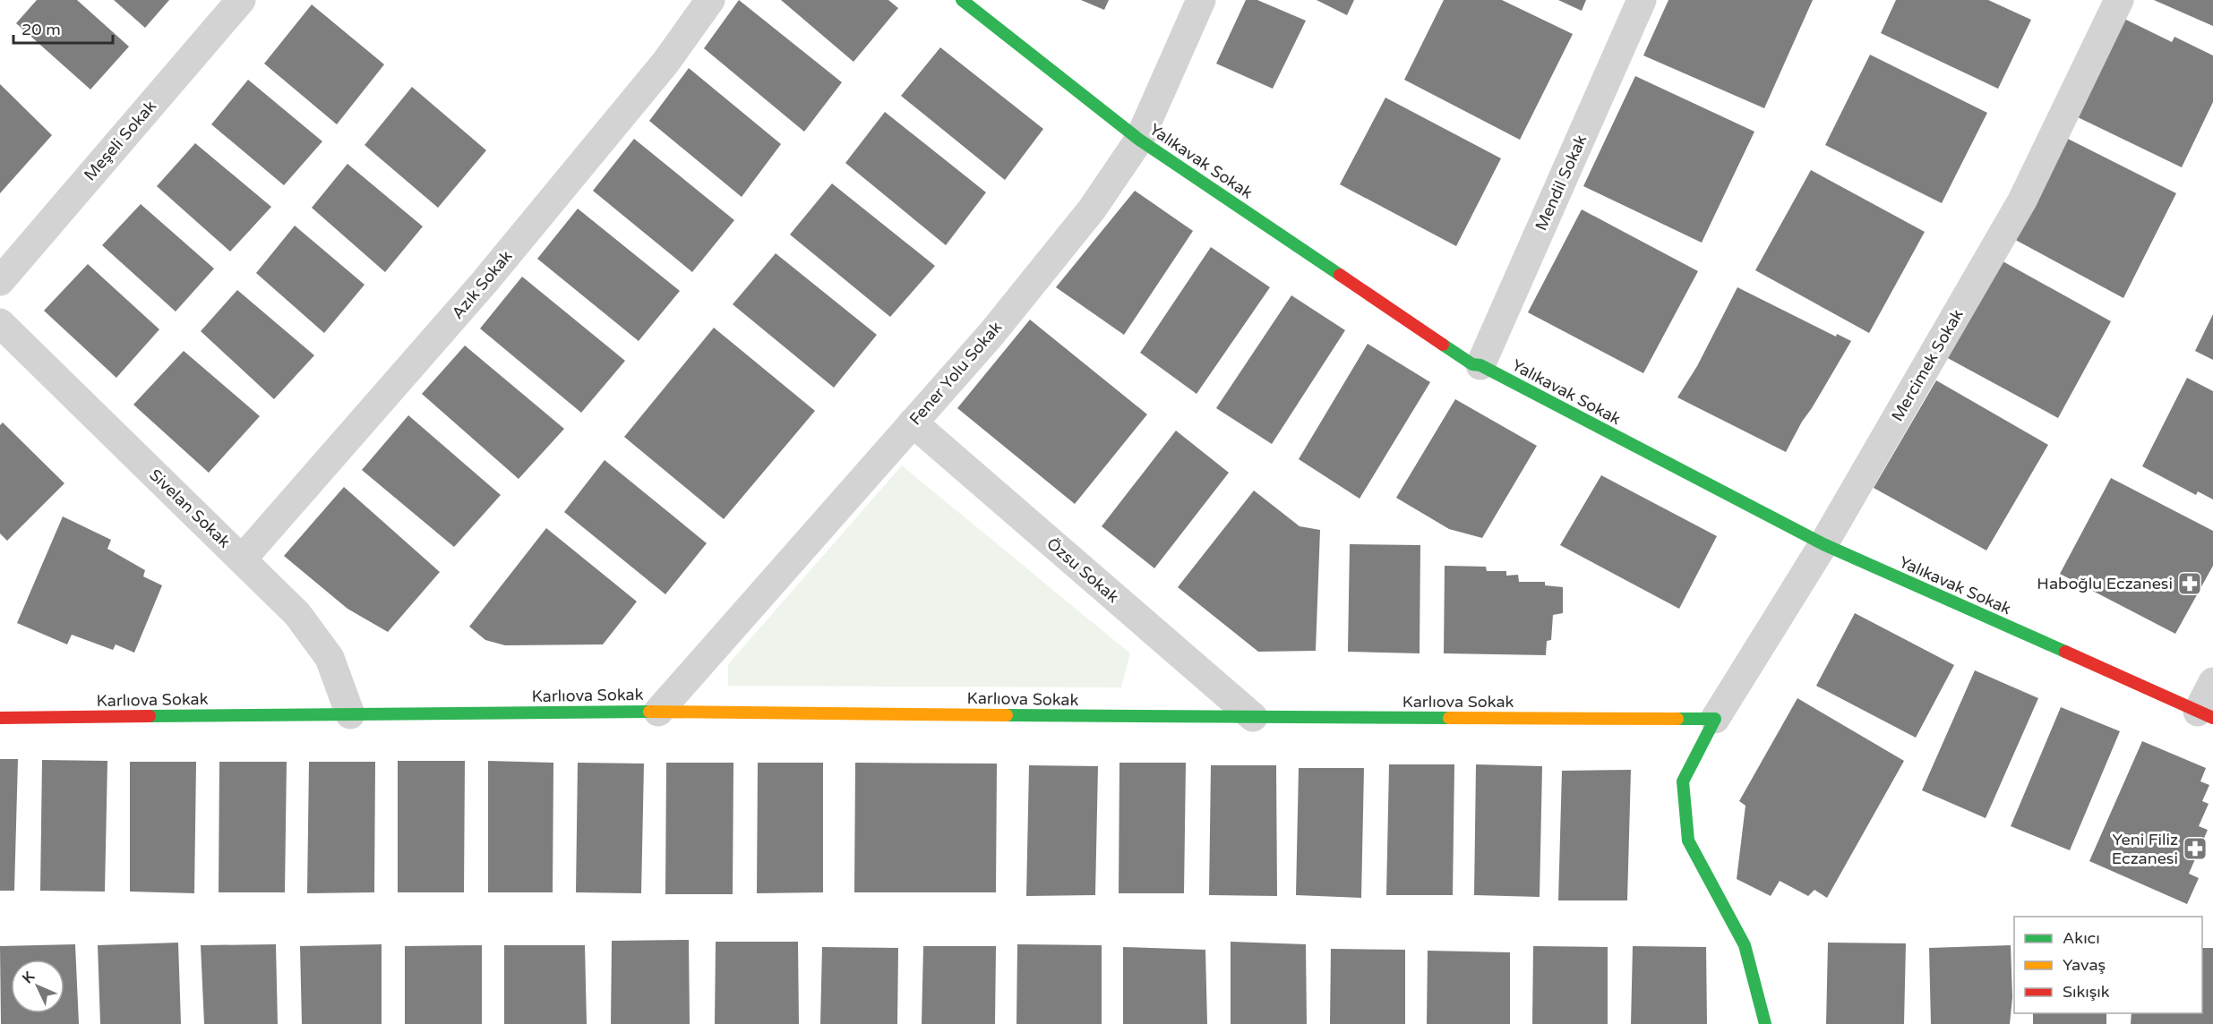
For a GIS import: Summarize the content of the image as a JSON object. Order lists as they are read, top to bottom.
{
  "streets": {
    "street": [
      "Meşeli Sokak",
      "Yalıkavak Sokak",
      "Mendil Sokak",
      "Azık Sokak",
      "Mercimek Sokak",
      "Fener Yolu Sokak",
      "Sivelan Sokak",
      "Özsu Sokak",
      "Karlıova Sokak"
    ]
  },
  "crossings": [
    ["Yalıkavak Sokak", "Mendil Sokak"],
    ["Yalıkavak Sokak", "Mercimek Sokak"],
    ["Yalıkavak Sokak", "Fener Yolu Sokak"],
    ["Azık Sokak", "Sivelan Sokak"],
    ["Mercimek Sokak", "Karlıova Sokak"],
    ["Fener Yolu Sokak", "Özsu Sokak"],
    ["Fener Yolu Sokak", "Karlıova Sokak"],
    ["Sivelan Sokak", "Karlıova Sokak"],
    ["Özsu Sokak", "Karlıova Sokak"]
  ],
  "places": {
    "pharmacy": ["Haboğlu Eczanesi", "Yeni Filiz Eczanesi"]
  },
  "legend": ["Akıcı", "Yavaş", "Sıkışık"],
  "scale_bar": "20 m",
  "north": "top left"
}
